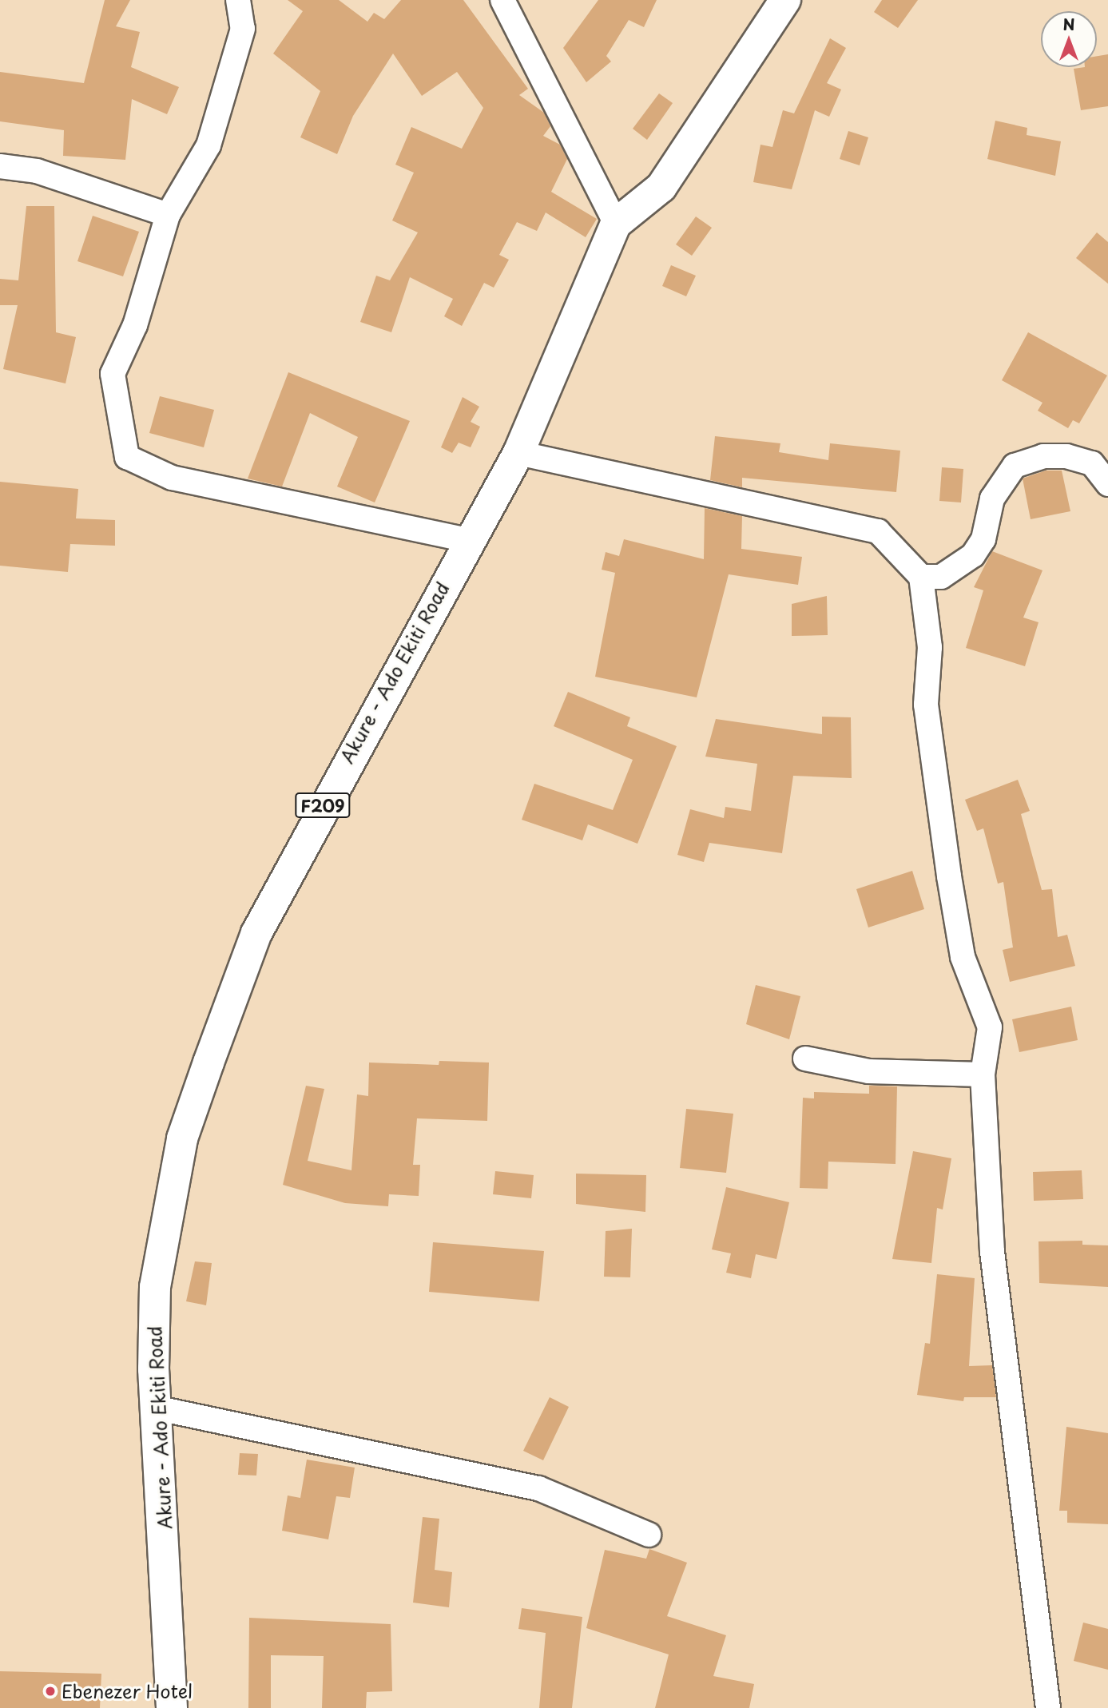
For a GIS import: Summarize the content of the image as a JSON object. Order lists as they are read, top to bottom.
{
  "streets": {
    "main road": ["Akure - Ado Ekiti Road", "F209"]
  },
  "places": ["Ebenezer Hotel"],
  "north": "top"
}
